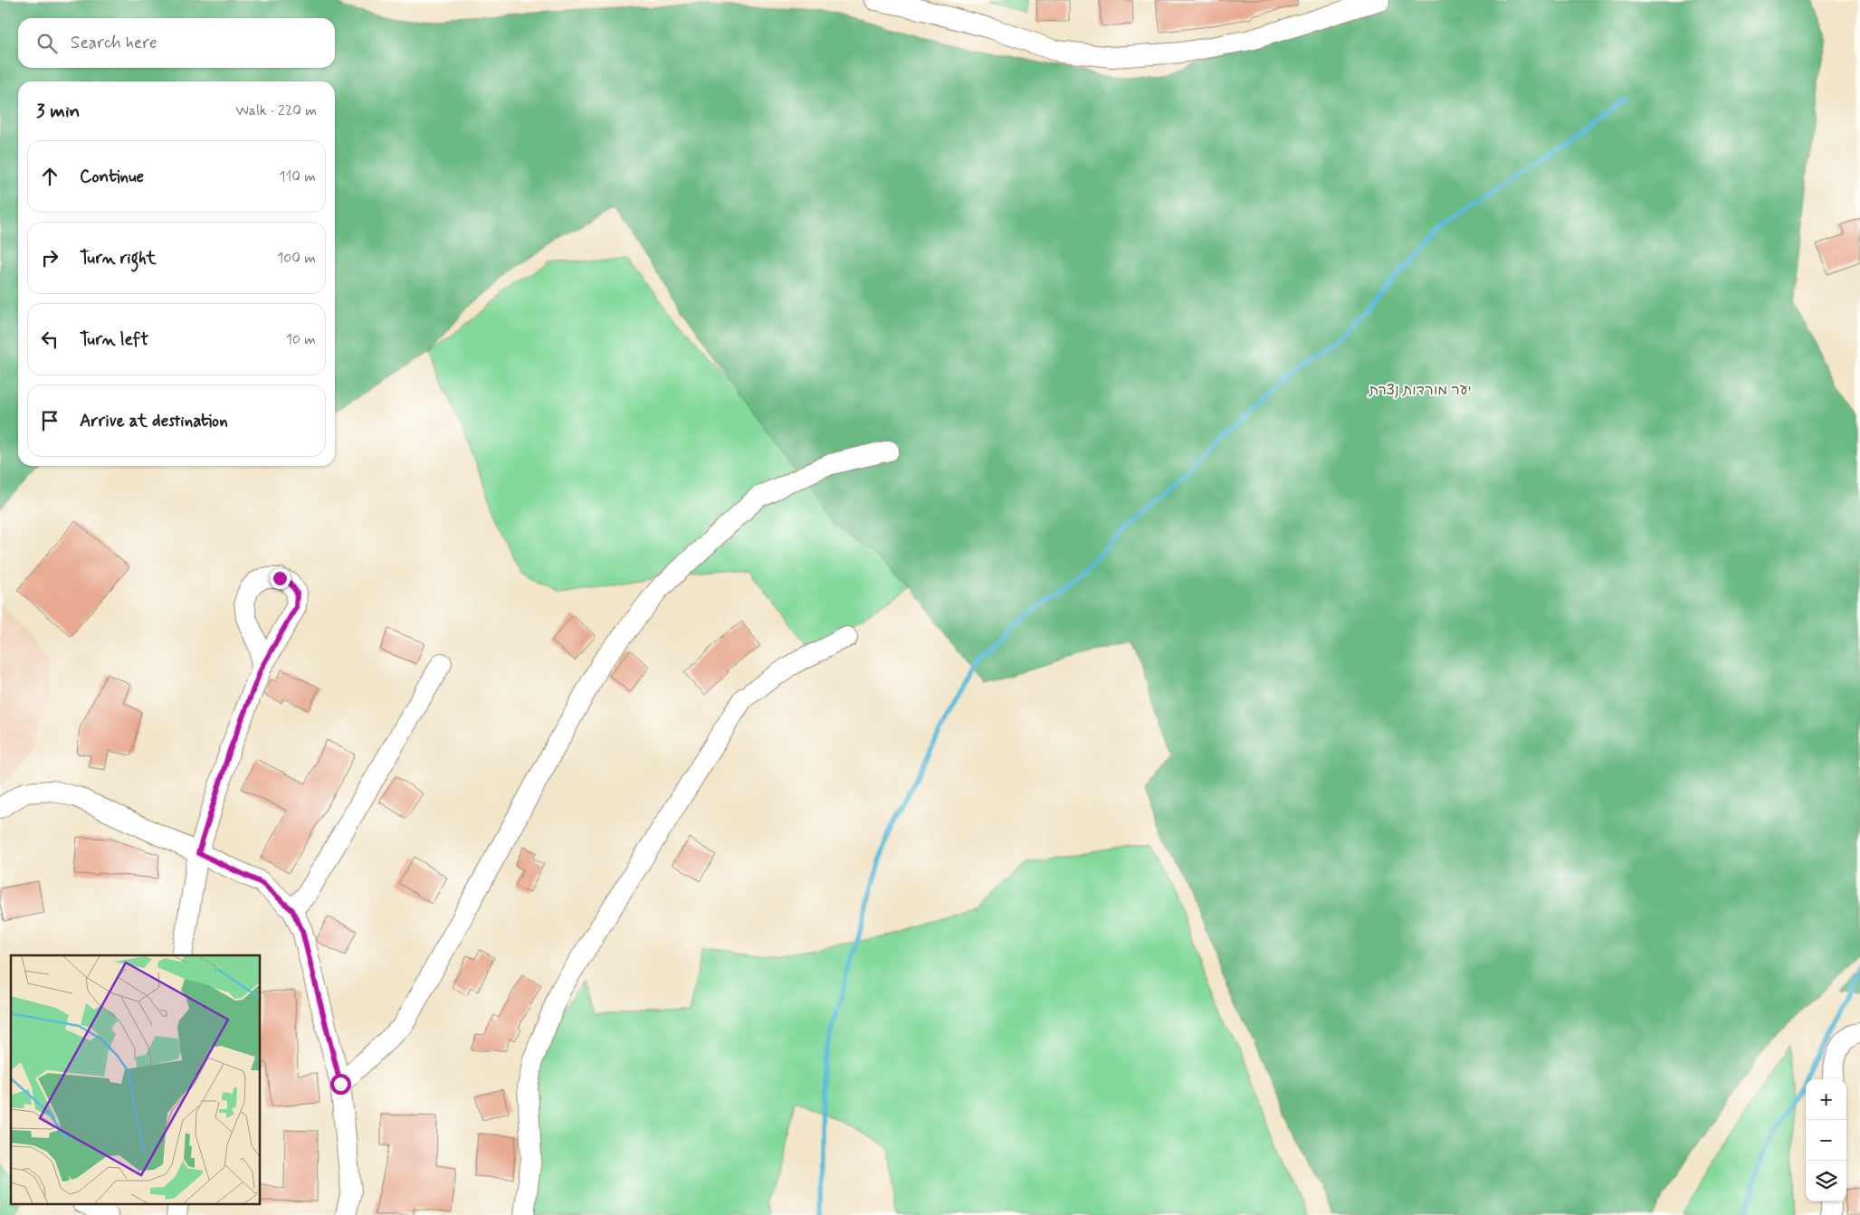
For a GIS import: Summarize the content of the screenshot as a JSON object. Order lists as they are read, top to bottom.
{
  "parks": ["יער מורדות נצרת"],
  "page": {
    "search": "Search here",
    "heading": ["3 min", "Walk · 220 m"],
    "list": [
      ["Continue", "110 m"],
      ["Turn right", "100 m"],
      ["Turn left", "10 m"],
      "Arrive at destination"
    ],
    "map_buttons": ["+", "−"]
  }
}
